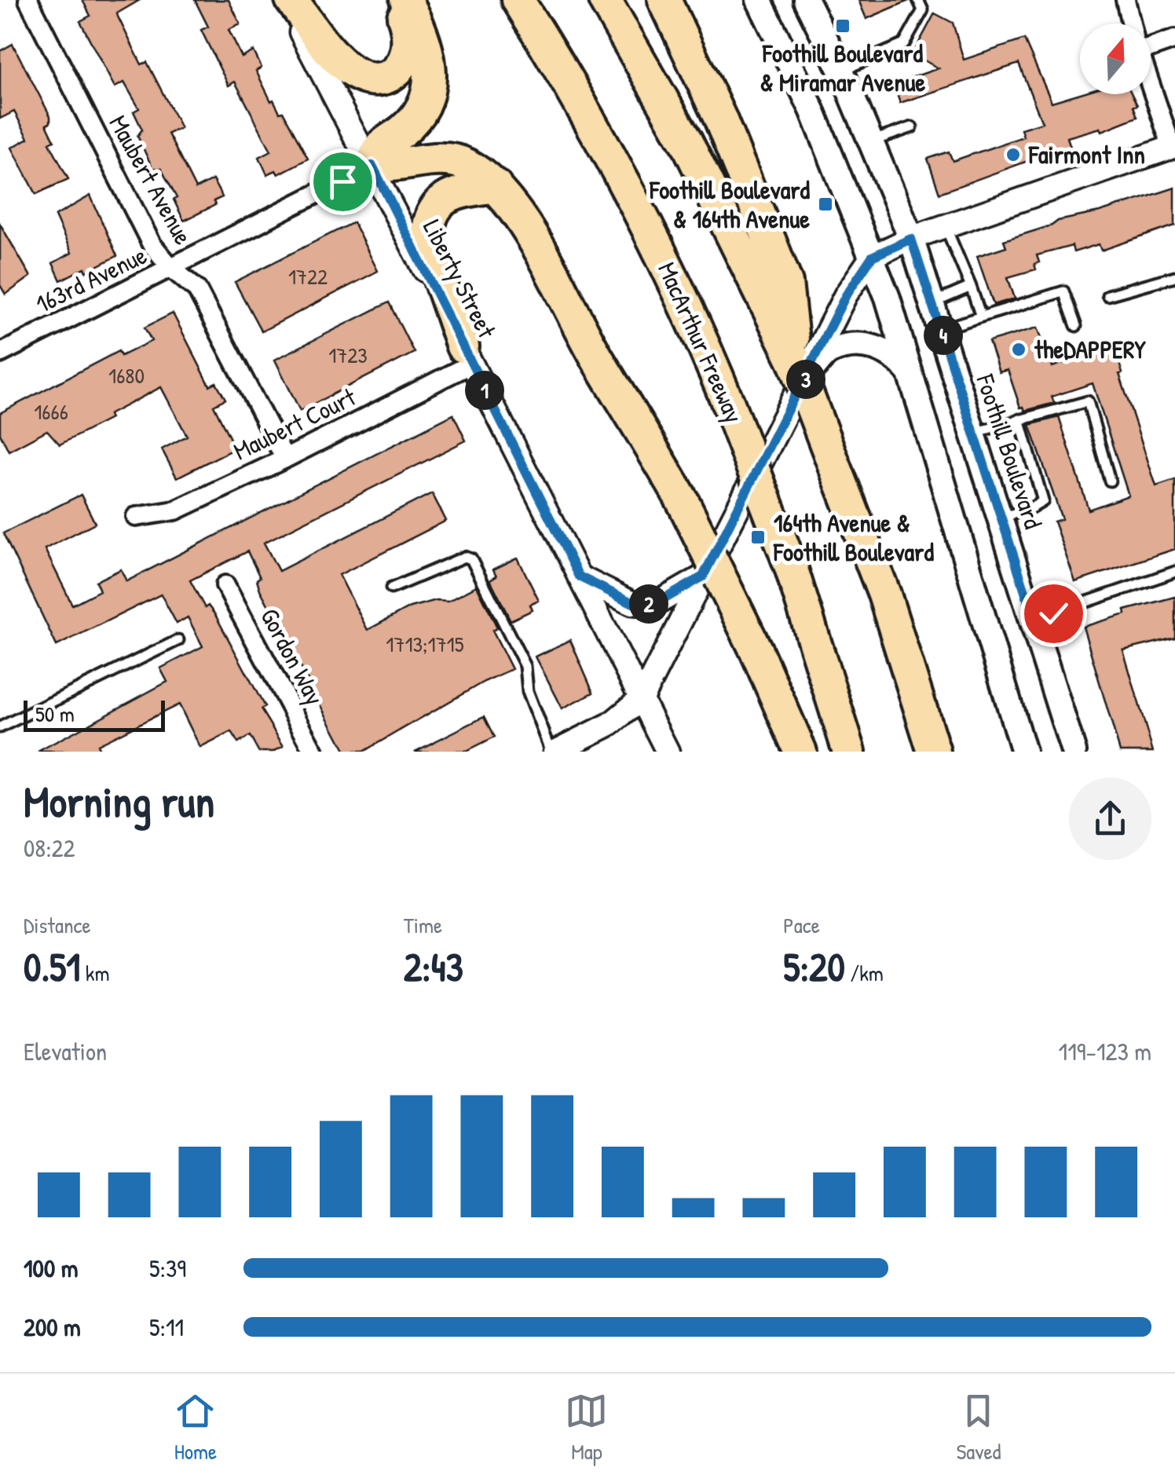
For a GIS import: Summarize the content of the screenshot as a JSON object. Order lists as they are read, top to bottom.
{
  "streets": {
    "highway": ["MacArthur Freeway"],
    "main road": ["Foothill Boulevard"],
    "street": [
      "Maubert Avenue",
      "Liberty Street",
      "163rd Avenue",
      "Maubert Court",
      "Gordon Way"
    ]
  },
  "crossings": [
    ["Maubert Avenue", "163rd Avenue"],
    ["Maubert Avenue", "Maubert Court"],
    ["Liberty Street", "163rd Avenue"],
    ["Liberty Street", "Maubert Court"]
  ],
  "places": {
    "transit": ["Foothill Boulevard & Miramar Avenue", "Foothill Boulevard & 164th Avenue", "164th Avenue & Foothill Boulevard"],
    "other": ["Fairmont Inn", "theDAPPERY"]
  },
  "house_numbers": [
    "1722",
    "1723",
    "1680",
    "1666",
    "1713;1715"
  ],
  "scale_bar": "50 m",
  "north": "top",
  "page": {
    "pins": [
      "4",
      "3",
      "1",
      "2"
    ],
    "scale": "50 m",
    "heading": ["Morning run", "08:22"],
    "stats": [
      ["Distance", "0.51 km"],
      ["Time", "2:43"],
      ["Pace", "5:20 /km"]
    ],
    "chart": ["Elevation", "119–123 m"],
    "list": [
      {
        "name": "100 m",
        "note": "5:39"
      },
      {
        "name": "200 m",
        "note": "5:11"
      }
    ],
    "tabs": ["Home", "Map", "Saved"]
  }
}
